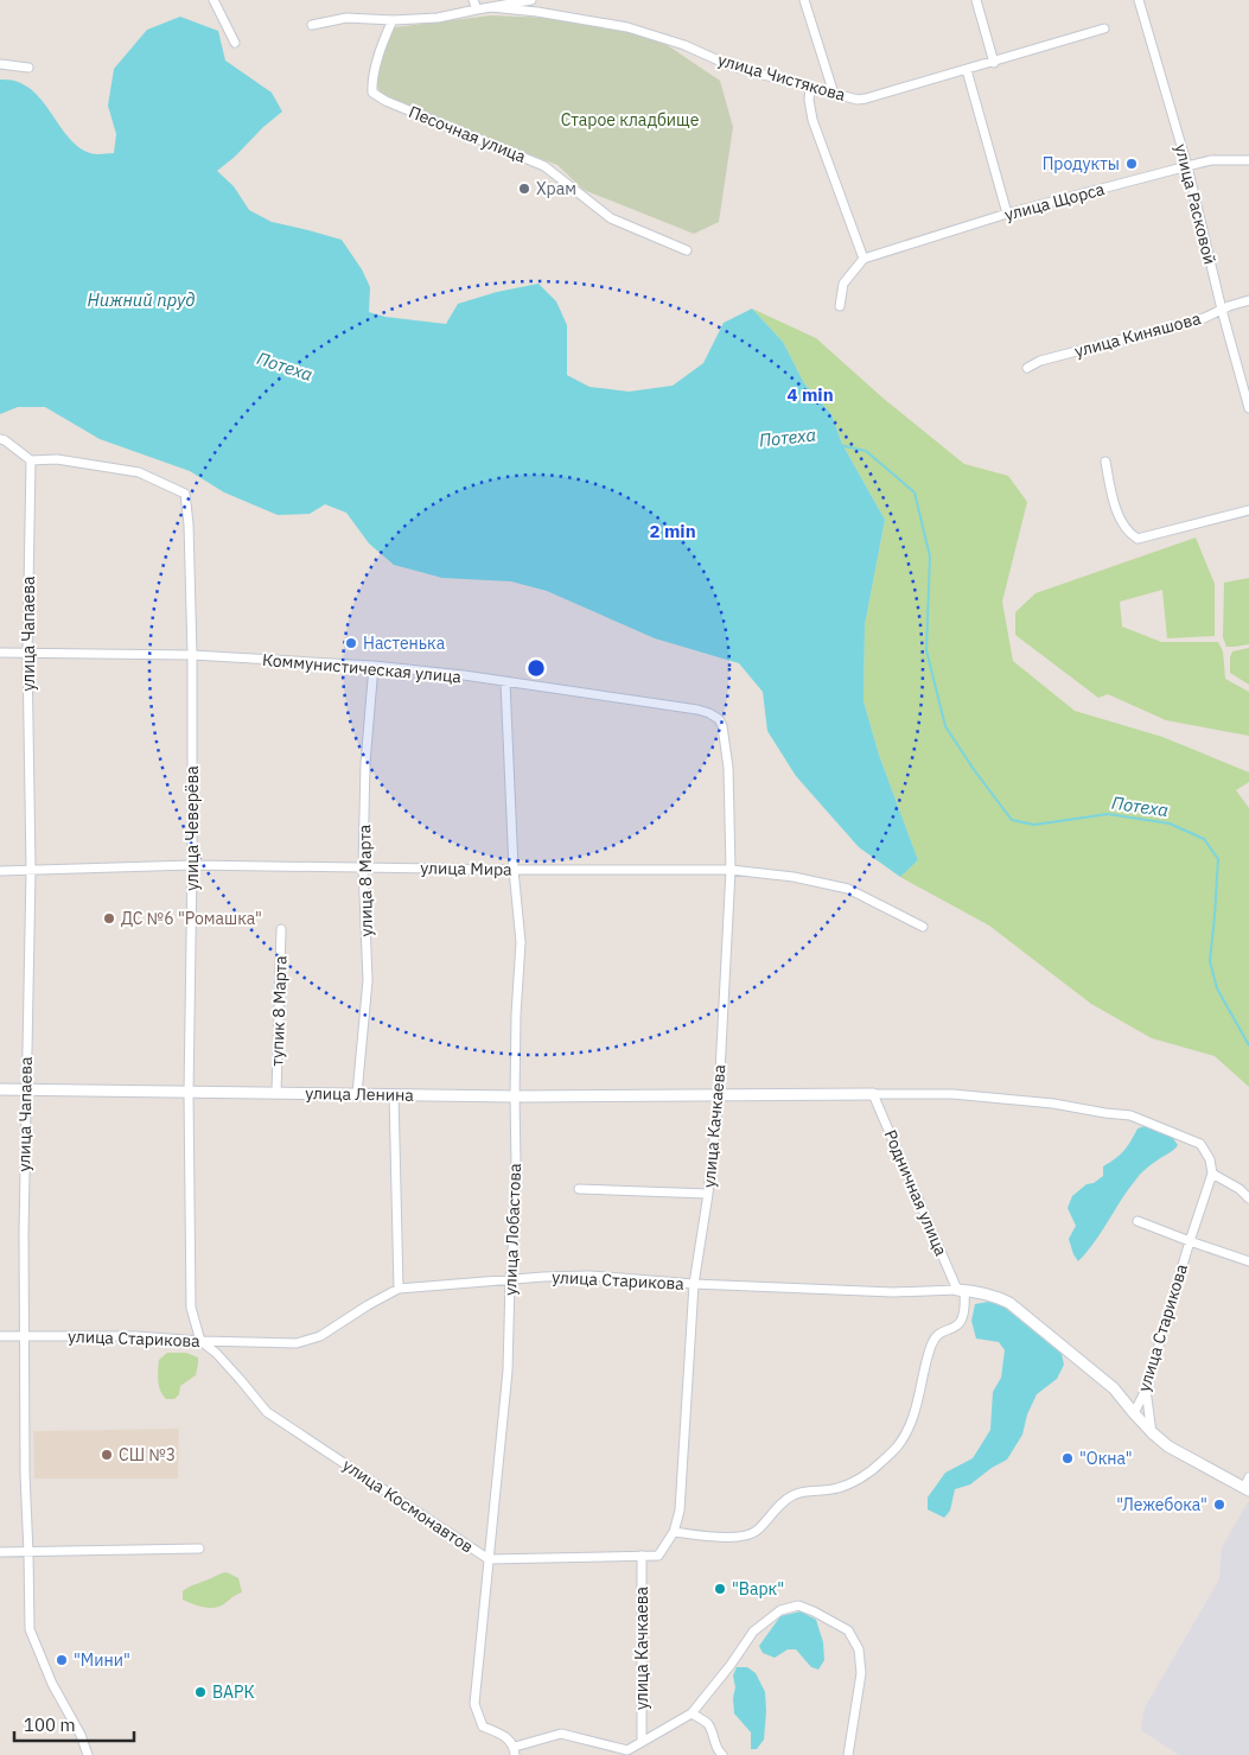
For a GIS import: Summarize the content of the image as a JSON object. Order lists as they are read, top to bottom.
{
  "streets": {
    "street": [
      "улица Чистякова",
      "Песочная улица",
      "улица Щорса",
      "улица Расковой",
      "улица Киняшова",
      "улица Чапаева",
      "Коммунистическая улица",
      "улица Чеверёва",
      "улица Мира",
      "улица 8 Марта",
      "тупик 8 Марта",
      "улица Ленина",
      "улица Качкаева",
      "Родничная улица",
      "улица Лобастова",
      "улица Старикова",
      "улица Космонавтов"
    ]
  },
  "crossings": [
    ["улица Щорса", "улица Расковой"],
    ["улица Расковой", "улица Киняшова"],
    ["улица Чапаева", "Коммунистическая улица"],
    ["улица Чапаева", "улица Чеверёва"],
    ["улица Чапаева", "улица Мира"],
    ["улица Чапаева", "улица Ленина"],
    ["улица Чапаева", "улица Старикова"],
    ["Коммунистическая улица", "улица Чеверёва"],
    ["Коммунистическая улица", "улица 8 Марта"],
    ["Коммунистическая улица", "улица Качкаева"],
    ["Коммунистическая улица", "улица Лобастова"],
    ["улица Чеверёва", "улица Мира"],
    ["улица Чеверёва", "улица Ленина"],
    ["улица Чеверёва", "улица Старикова"],
    ["улица Чеверёва", "улица Космонавтов"],
    ["улица Мира", "улица 8 Марта"],
    ["улица Мира", "улица Качкаева"],
    ["улица Мира", "улица Лобастова"],
    ["улица 8 Марта", "улица Ленина"],
    ["тупик 8 Марта", "улица Ленина"],
    ["улица Ленина", "улица Качкаева"],
    ["улица Ленина", "Родничная улица"],
    ["улица Ленина", "улица Лобастова"],
    ["улица Качкаева", "улица Старикова"],
    ["улица Качкаева", "улица Космонавтов"],
    ["Родничная улица", "улица Старикова"],
    ["улица Лобастова", "улица Старикова"],
    ["улица Лобастова", "улица Космонавтов"],
    ["улица Старикова", "улица Космонавтов"]
  ],
  "water": ["Нижний пруд", "Потеха"],
  "parks": ["Старое кладбище"],
  "places": [
    "Продукты",
    "Храм",
    "Настенька",
    "ДС №6 \"Ромашка\"",
    "СШ №3",
    "\"Окна\"",
    "\"Лежебока\"",
    "\"Варк\"",
    "\"Мини\"",
    "ВАРК"
  ],
  "scale_bar": "100 m",
  "rings": ["4 min", "2 min"]
}
